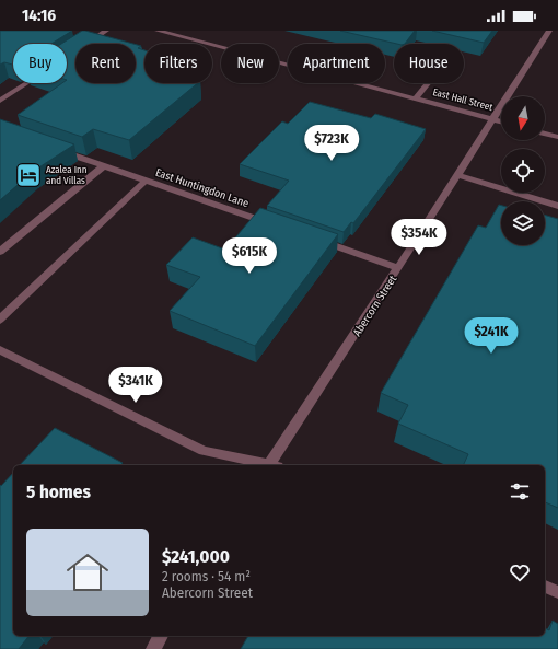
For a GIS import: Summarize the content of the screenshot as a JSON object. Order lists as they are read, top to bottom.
{
  "streets": {
    "street": ["East Hall Street", "East Huntingdon Lane", "Abercorn Street"]
  },
  "crossings": [
    ["East Hall Street", "Abercorn Street"]
  ],
  "places": {
    "hotel": ["Azalea Inn and Villas"]
  },
  "north": "bottom",
  "page": {
    "status": "14:16",
    "chip": [
      "Buy",
      "Rent",
      "Filters",
      "New",
      "Apartment",
      "House"
    ],
    "price": [
      "$723K",
      "$354K",
      "$615K",
      "$241K",
      "$341K"
    ],
    "heading": "5 homes",
    "list": [
      {
        "name": "$241,000",
        "note": "2 rooms · 54 m² · Abercorn Street"
      }
    ]
  }
}
